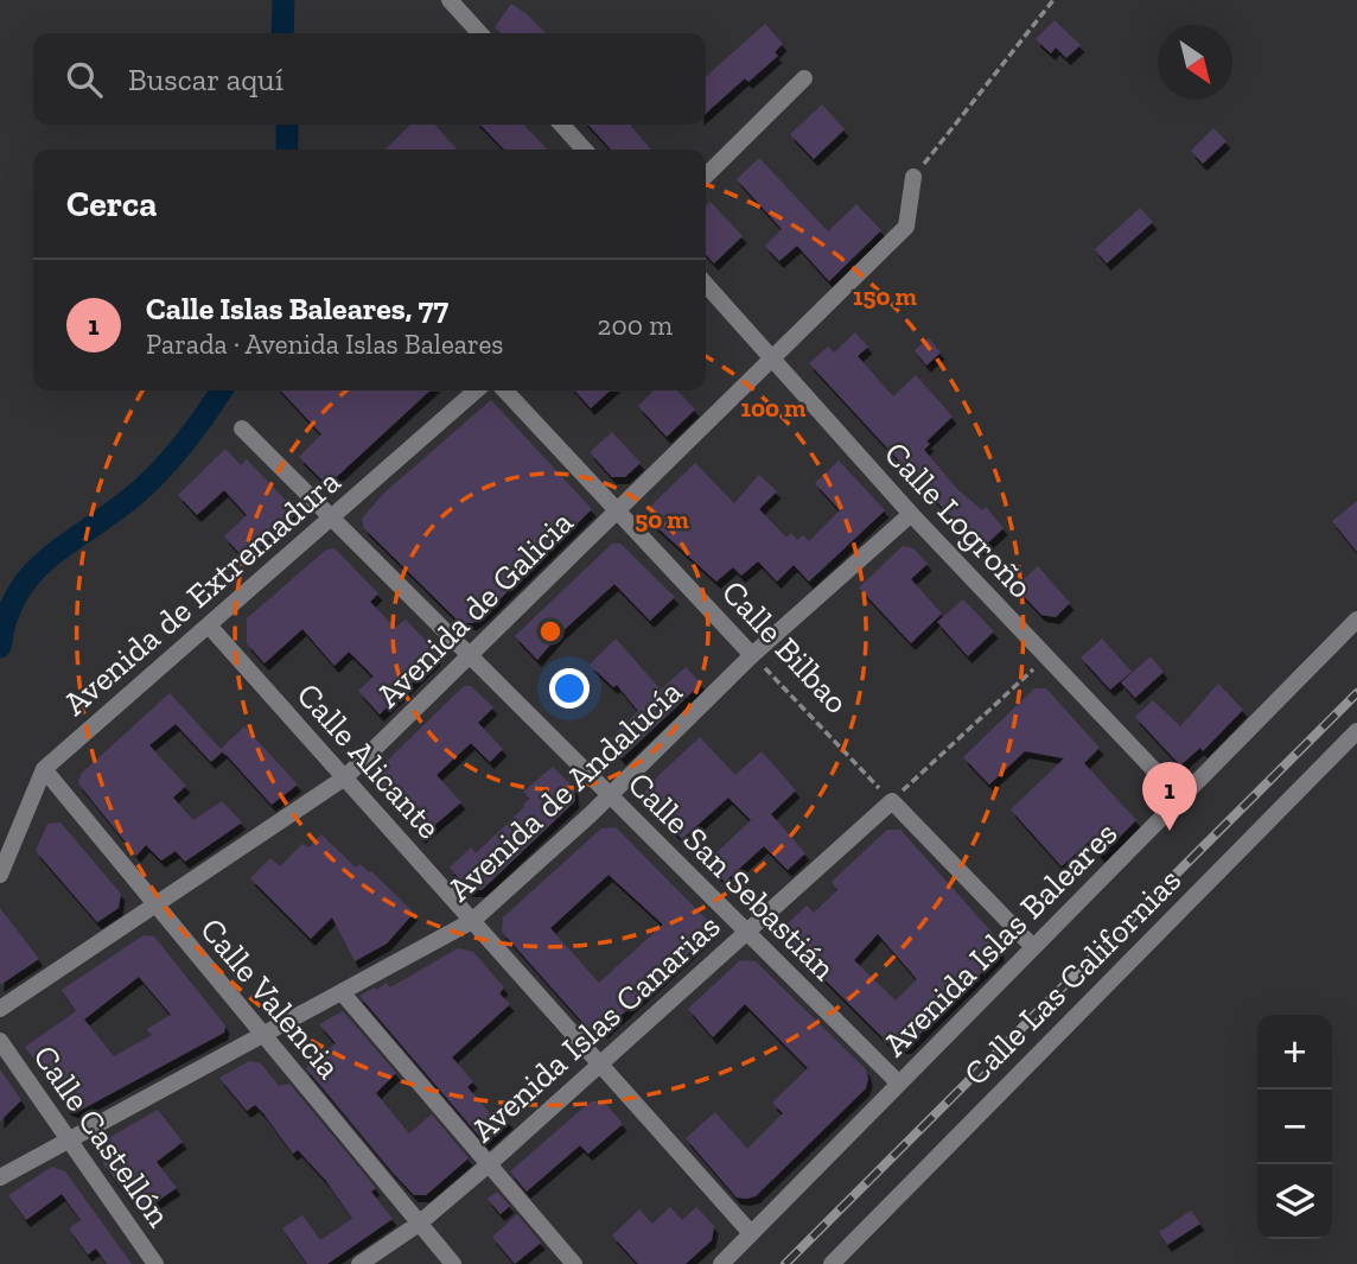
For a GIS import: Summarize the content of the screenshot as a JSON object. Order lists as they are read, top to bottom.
{
  "streets": {
    "street": [
      "Calle Logroño",
      "Avenida de Extremadura",
      "Avenida de Galicia",
      "Calle Bilbao",
      "Calle Alicante",
      "Avenida de Andalucía",
      "Calle San Sebastián",
      "Avenida Islas Baleares",
      "Calle Las Californias",
      "Calle Valencia",
      "Avenida Islas Canarias",
      "Calle Castellón"
    ]
  },
  "crossings": [
    ["Calle Logroño", "Avenida de Galicia"],
    ["Calle Logroño", "Avenida de Andalucía"],
    ["Calle Logroño", "Avenida Islas Baleares"],
    ["Avenida de Extremadura", "Calle Alicante"],
    ["Avenida de Extremadura", "Calle San Sebastián"],
    ["Avenida de Extremadura", "Calle Valencia"],
    ["Avenida de Galicia", "Calle Bilbao"],
    ["Avenida de Galicia", "Calle Alicante"],
    ["Avenida de Galicia", "Calle San Sebastián"],
    ["Avenida de Galicia", "Calle Valencia"],
    ["Calle Bilbao", "Avenida de Andalucía"],
    ["Calle Bilbao", "Avenida Islas Canarias"],
    ["Calle Alicante", "Avenida de Andalucía"],
    ["Calle Alicante", "Avenida Islas Baleares"],
    ["Calle Alicante", "Avenida Islas Canarias"],
    ["Avenida de Andalucía", "Calle San Sebastián"],
    ["Avenida de Andalucía", "Calle Valencia"],
    ["Avenida de Andalucía", "Calle Castellón"],
    ["Calle San Sebastián", "Avenida Islas Baleares"],
    ["Calle San Sebastián", "Avenida Islas Canarias"],
    ["Calle Valencia", "Avenida Islas Canarias"]
  ],
  "north": "bottom right",
  "page": {
    "search": "Buscar aquí",
    "heading": "Cerca",
    "list": [
      {
        "mark": "1",
        "name": "Calle Islas Baleares, 77",
        "note": "Parada · Avenida Islas Baleares",
        "value": "200 m"
      }
    ],
    "pins": "1",
    "map_buttons": ["+", "−"]
  },
  "rings": ["150 m", "100 m", "50 m"]
}
